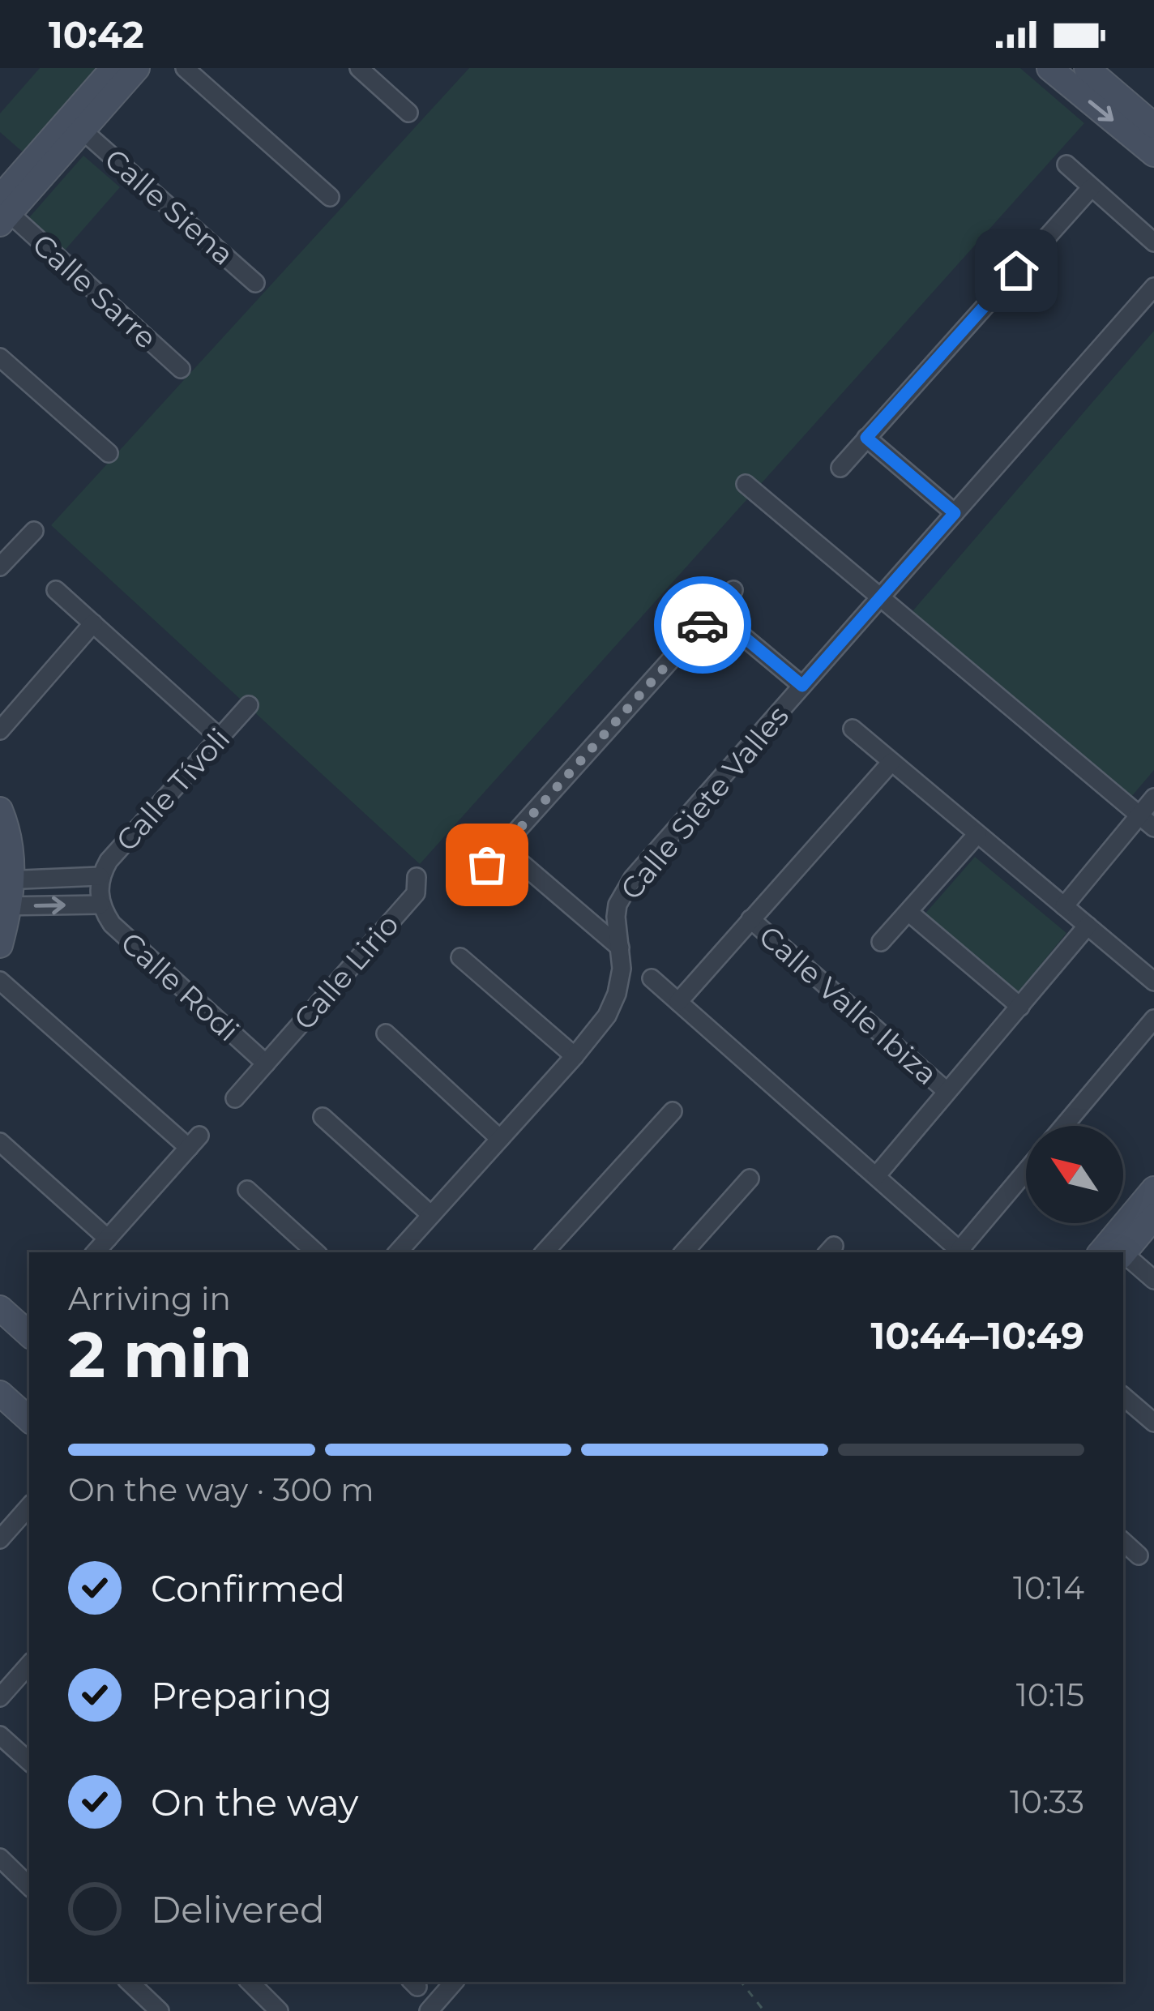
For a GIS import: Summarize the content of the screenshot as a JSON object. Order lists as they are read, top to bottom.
{
  "streets": {
    "street": [
      "Calle Siena",
      "Calle Sarre",
      "Calle Tívoli",
      "Calle Siete Valles",
      "Calle Lirio",
      "Calle Rodi",
      "Calle Valle Ibiza"
    ]
  },
  "crossings": [
    ["Calle Tívoli", "Calle Rodi"],
    ["Calle Lirio", "Calle Rodi"]
  ],
  "north": "top left",
  "page": {
    "status": "10:42",
    "heading": ["2 min", "Arriving in", "10:44–10:49"],
    "bar": "On the way · 300 m",
    "list": [
      ["Confirmed", "10:14"],
      ["Preparing", "10:15"],
      ["On the way", "10:33"],
      "Delivered"
    ]
  }
}
